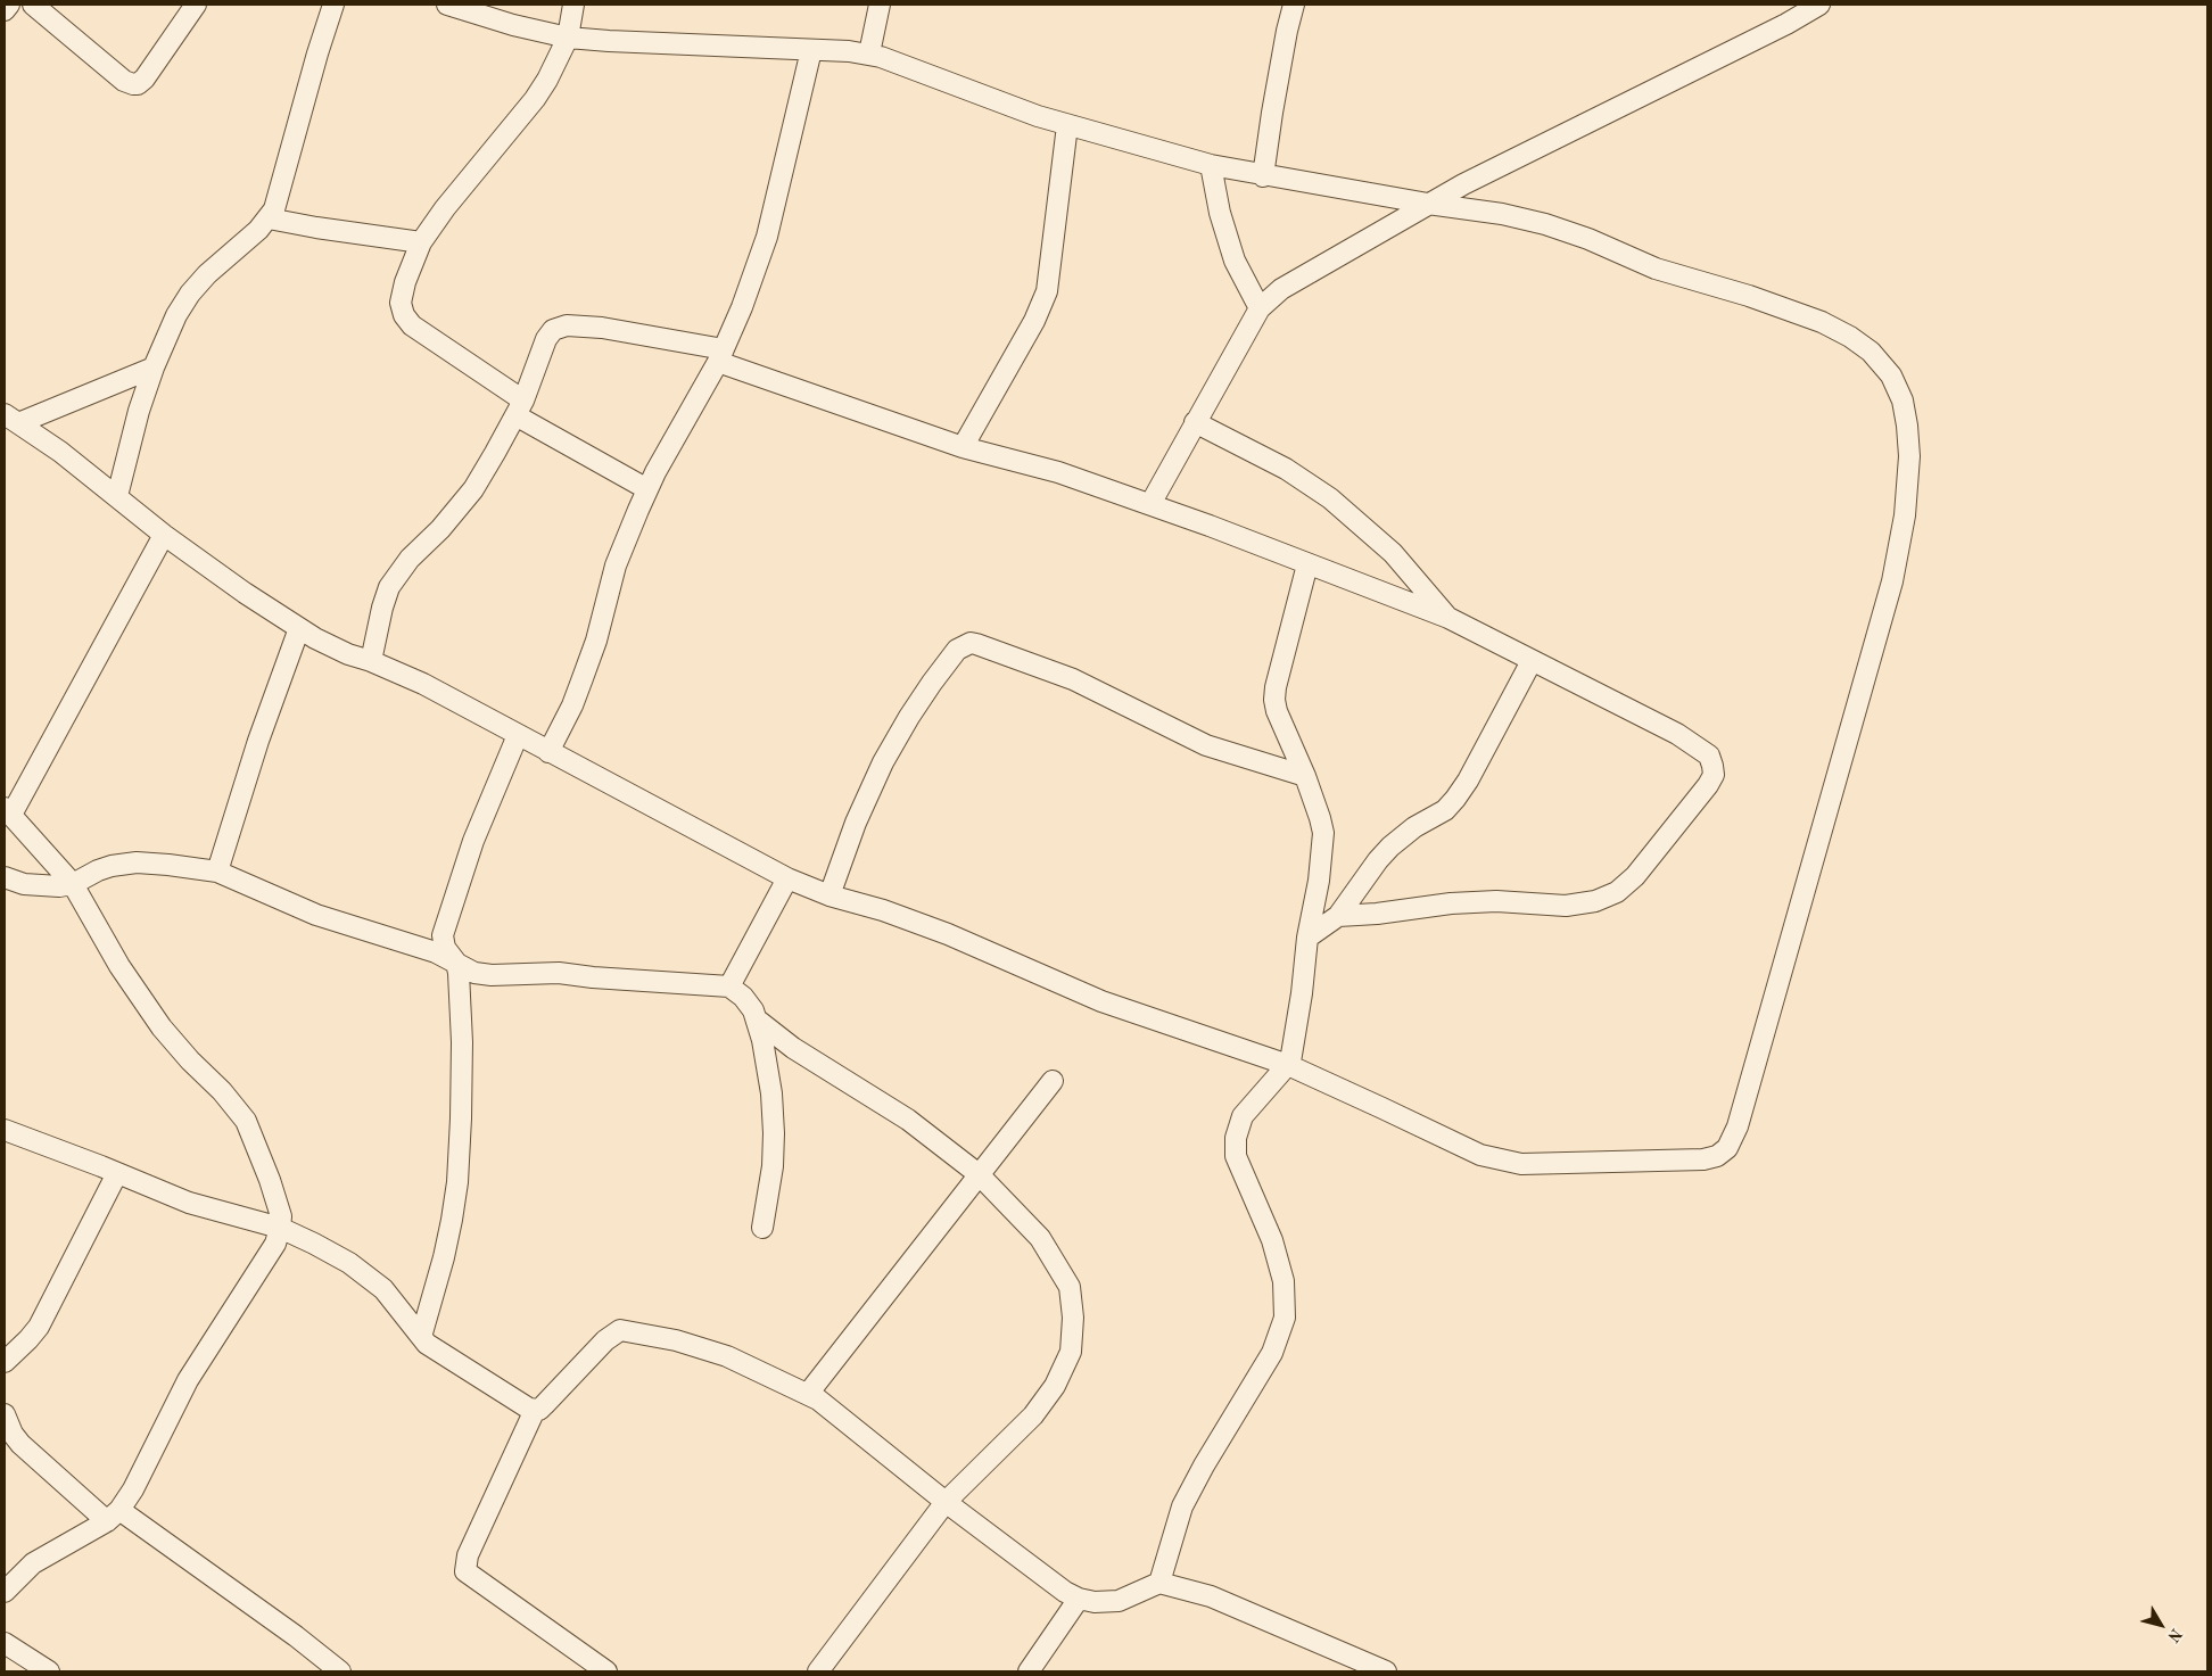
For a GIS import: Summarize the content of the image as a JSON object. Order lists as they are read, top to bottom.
{
  "north": "bottom right"
}
